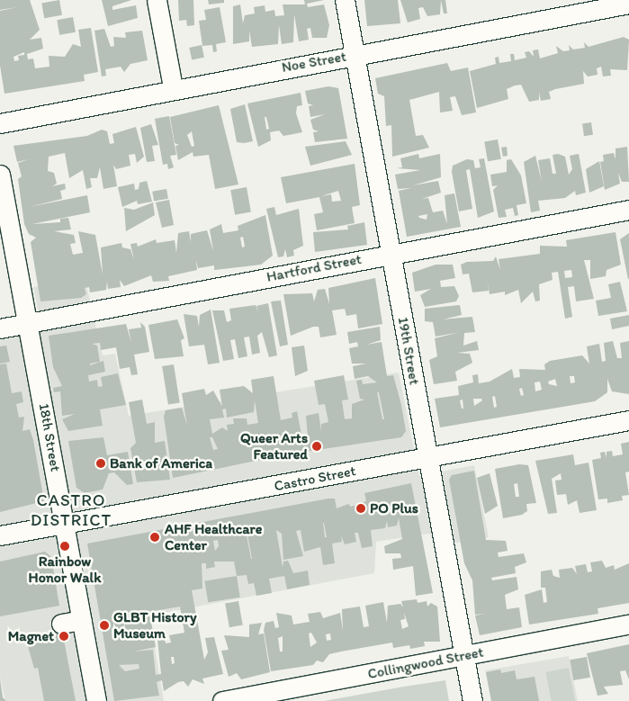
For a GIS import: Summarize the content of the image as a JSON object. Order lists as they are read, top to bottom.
{
  "streets": {
    "street": [
      "Noe Street",
      "Hartford Street",
      "19th Street",
      "18th Street",
      "Castro Street",
      "Collingwood Street"
    ]
  },
  "crossings": [
    ["Noe Street", "19th Street"],
    ["Hartford Street", "19th Street"],
    ["Hartford Street", "18th Street"],
    ["19th Street", "Castro Street"],
    ["19th Street", "Collingwood Street"],
    ["18th Street", "Castro Street"]
  ],
  "districts": ["CASTRO DISTRICT"],
  "places": [
    "Queer Arts Featured",
    "Bank of America",
    "PO Plus",
    "AHF Healthcare Center",
    "Rainbow Honor Walk",
    "GLBT History Museum",
    "Magnet"
  ]
}
